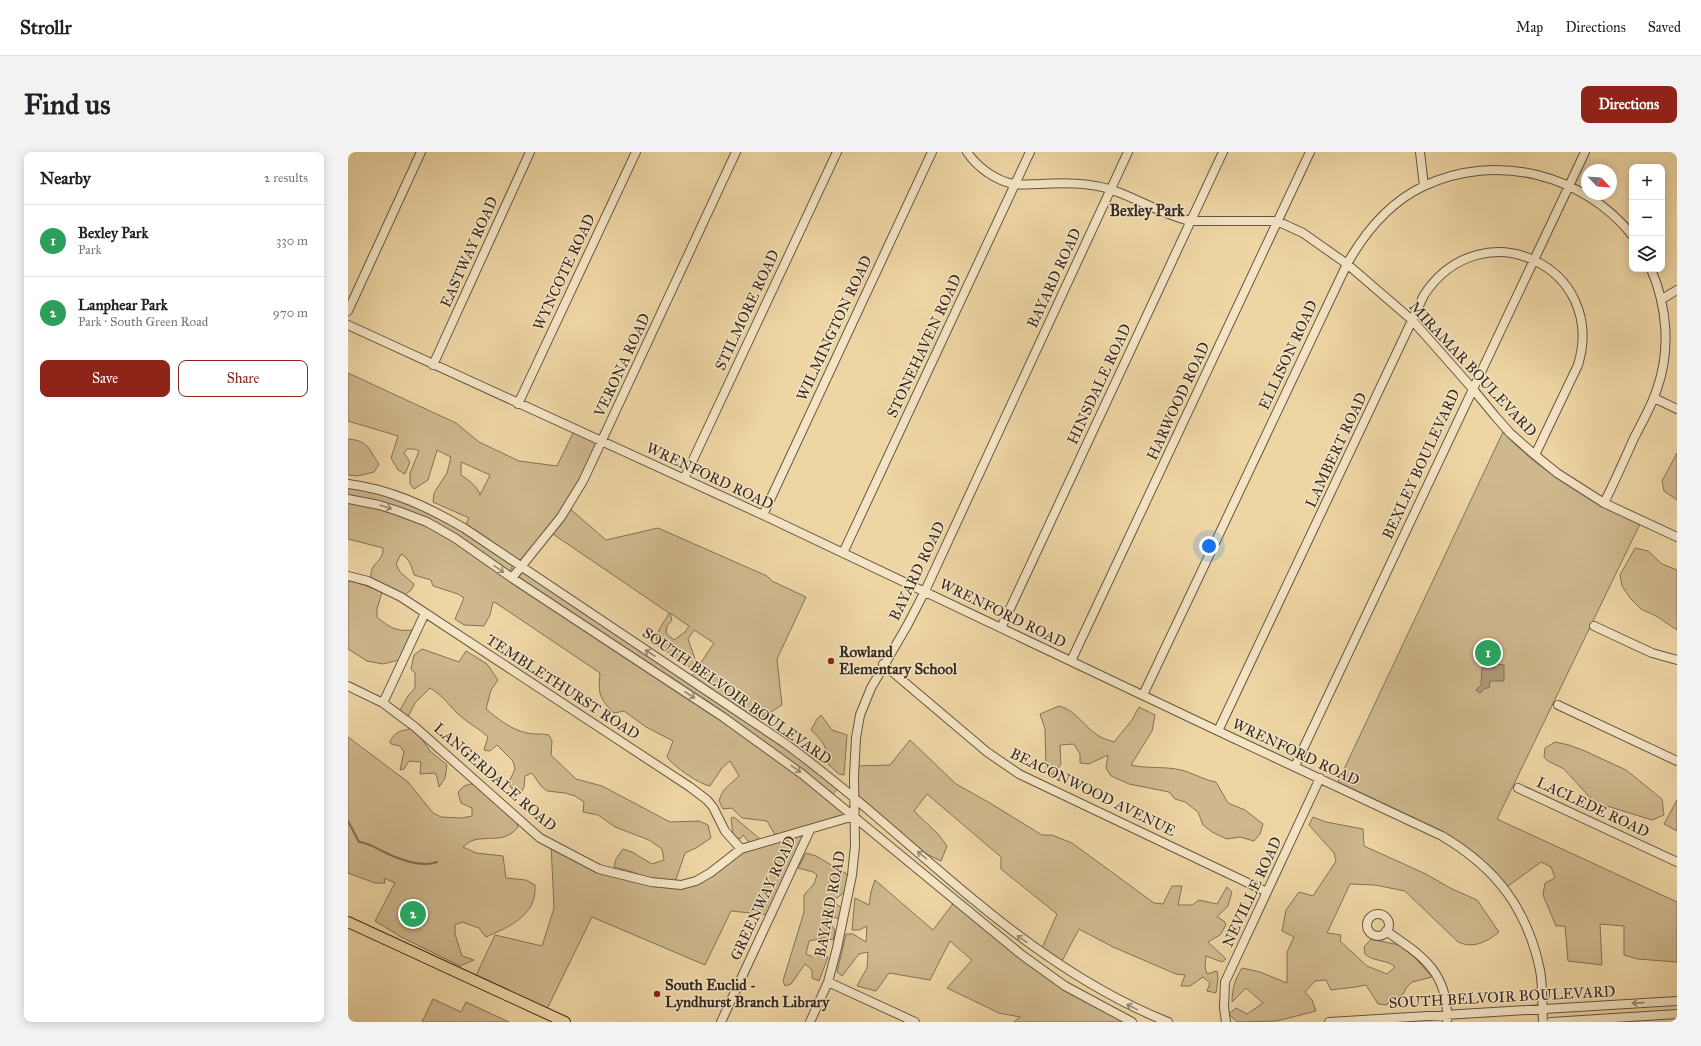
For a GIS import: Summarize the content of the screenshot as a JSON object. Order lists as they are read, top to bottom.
{
  "streets": {
    "street": [
      "EASTWAY ROAD",
      "WYNCOTE ROAD",
      "BAYARD ROAD",
      "STILMORE ROAD",
      "WILMINGTON ROAD",
      "STONEHAVEN ROAD",
      "ELLISON ROAD",
      "VERONA ROAD",
      "MIRAMAR BOULEVARD",
      "HINSDALE ROAD",
      "HARWOOD ROAD",
      "LAMBERT ROAD",
      "BEXLEY BOULEVARD",
      "WRENFORD ROAD",
      "TEMBLETHURST ROAD",
      "SOUTH BELVOIR BOULEVARD",
      "LANGERDALE ROAD",
      "BEACONWOOD AVENUE",
      "LACLEDE ROAD",
      "NEVILLE ROAD",
      "GREENWAY ROAD"
    ]
  },
  "crossings": [
    ["EASTWAY ROAD", "WRENFORD ROAD"],
    ["WYNCOTE ROAD", "WRENFORD ROAD"],
    ["BAYARD ROAD", "MIRAMAR BOULEVARD"],
    ["BAYARD ROAD", "WRENFORD ROAD"],
    ["BAYARD ROAD", "SOUTH BELVOIR BOULEVARD"],
    ["BAYARD ROAD", "LANGERDALE ROAD"],
    ["BAYARD ROAD", "BEACONWOOD AVENUE"],
    ["STILMORE ROAD", "WRENFORD ROAD"],
    ["WILMINGTON ROAD", "WRENFORD ROAD"],
    ["STONEHAVEN ROAD", "MIRAMAR BOULEVARD"],
    ["STONEHAVEN ROAD", "WRENFORD ROAD"],
    ["ELLISON ROAD", "MIRAMAR BOULEVARD"],
    ["ELLISON ROAD", "BEXLEY BOULEVARD"],
    ["ELLISON ROAD", "WRENFORD ROAD"],
    ["VERONA ROAD", "WRENFORD ROAD"],
    ["VERONA ROAD", "SOUTH BELVOIR BOULEVARD"],
    ["MIRAMAR BOULEVARD", "HINSDALE ROAD"],
    ["MIRAMAR BOULEVARD", "HARWOOD ROAD"],
    ["MIRAMAR BOULEVARD", "LAMBERT ROAD"],
    ["MIRAMAR BOULEVARD", "BEXLEY BOULEVARD"],
    ["HINSDALE ROAD", "WRENFORD ROAD"],
    ["HARWOOD ROAD", "WRENFORD ROAD"],
    ["LAMBERT ROAD", "BEXLEY BOULEVARD"],
    ["LAMBERT ROAD", "WRENFORD ROAD"],
    ["BEXLEY BOULEVARD", "WRENFORD ROAD"],
    ["WRENFORD ROAD", "SOUTH BELVOIR BOULEVARD"],
    ["WRENFORD ROAD", "NEVILLE ROAD"],
    ["TEMBLETHURST ROAD", "LANGERDALE ROAD"],
    ["SOUTH BELVOIR BOULEVARD", "LANGERDALE ROAD"],
    ["LANGERDALE ROAD", "GREENWAY ROAD"],
    ["BEACONWOOD AVENUE", "NEVILLE ROAD"]
  ],
  "districts": ["Bexley Park"],
  "places": ["Rowland Elementary School", "South Euclid - Lyndhurst Branch Library"],
  "north": "bottom right",
  "page": {
    "header": "Strollr",
    "nav": ["Map", "Directions", "Saved"],
    "buttons": [
      "Directions",
      ["Save", "Share"]
    ],
    "title": "Find us",
    "heading": ["Nearby", "2 results"],
    "map_buttons": ["+", "−"],
    "list": [
      {
        "mark": "1",
        "name": "Bexley Park",
        "note": "Park",
        "value": "330 m"
      },
      {
        "mark": "2",
        "name": "Lanphear Park",
        "note": "Park · South Green Road",
        "value": "970 m"
      }
    ],
    "pins": ["1", "2"]
  }
}
